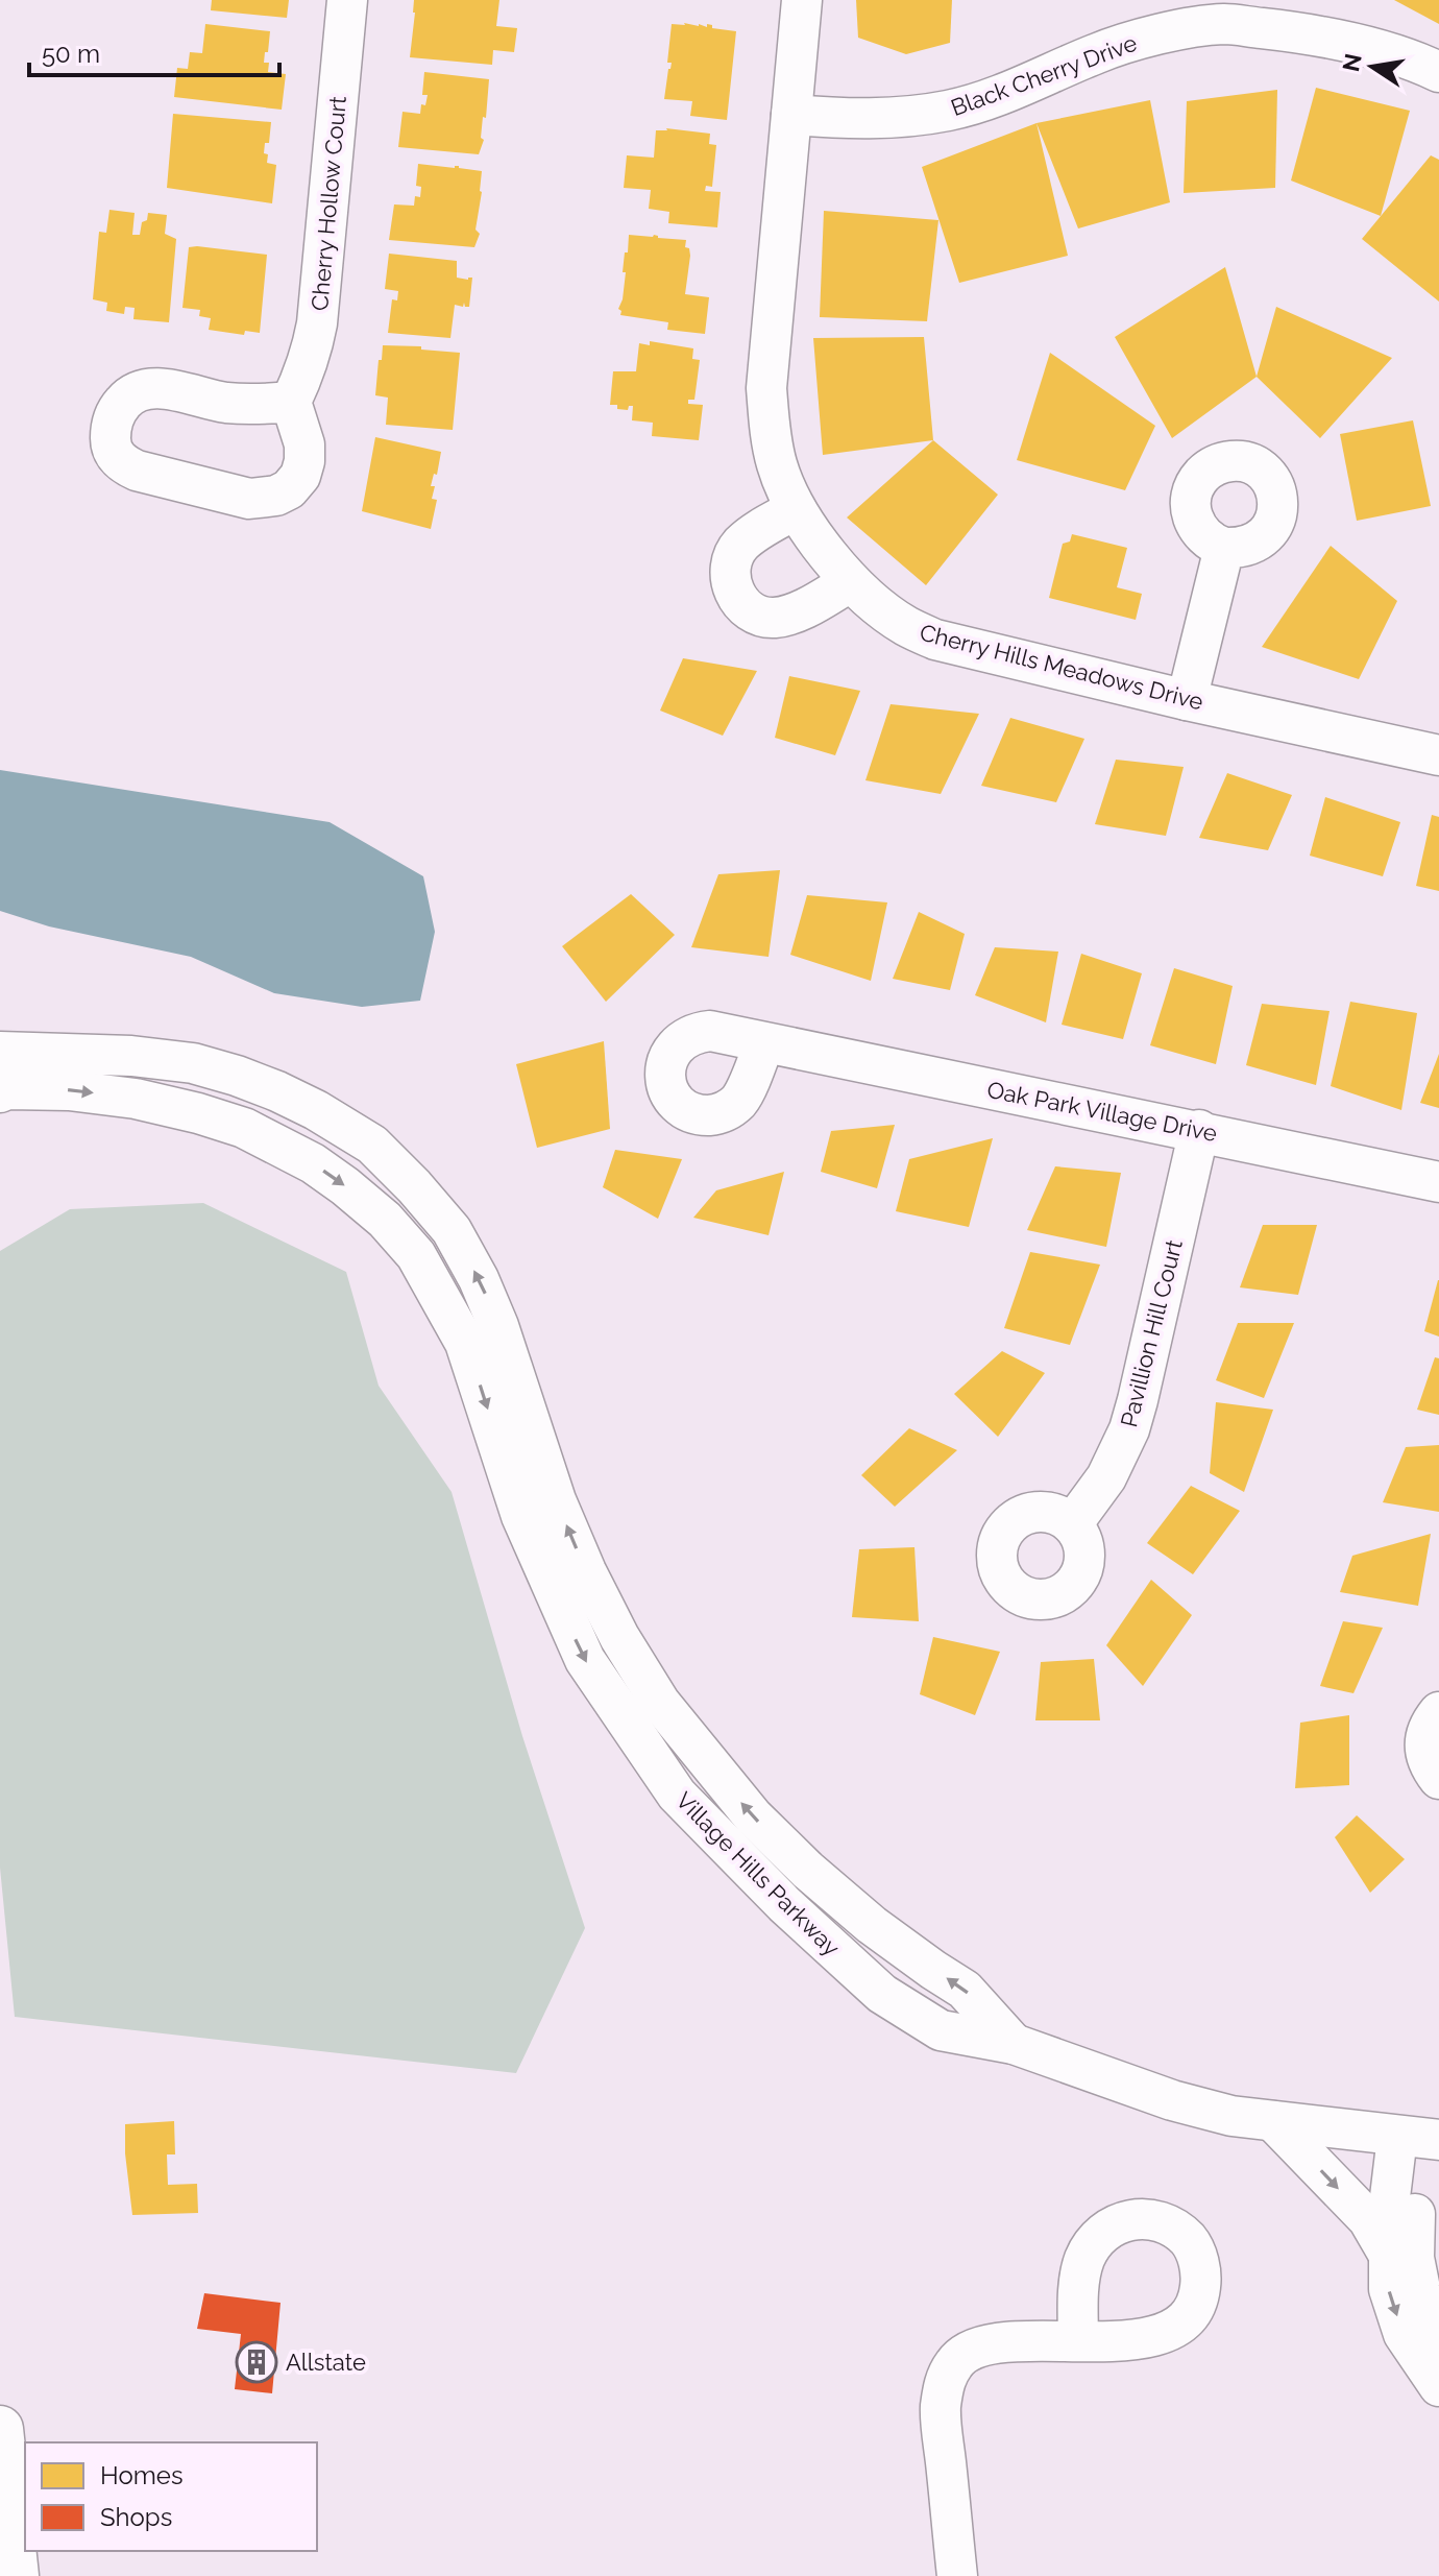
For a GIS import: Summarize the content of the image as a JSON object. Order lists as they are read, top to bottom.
{
  "streets": {
    "street": [
      "Black Cherry Drive",
      "Cherry Hollow Court",
      "Cherry Hills Meadows Drive",
      "Oak Park Village Drive",
      "Pavillion Hill Court",
      "Village Hills Parkway"
    ]
  },
  "crossings": [
    ["Black Cherry Drive", "Cherry Hills Meadows Drive"],
    ["Oak Park Village Drive", "Pavillion Hill Court"]
  ],
  "places": {
    "building": ["Allstate"]
  },
  "legend": ["Homes", "Shops"],
  "scale_bar": "50 m",
  "north": "left"
}
